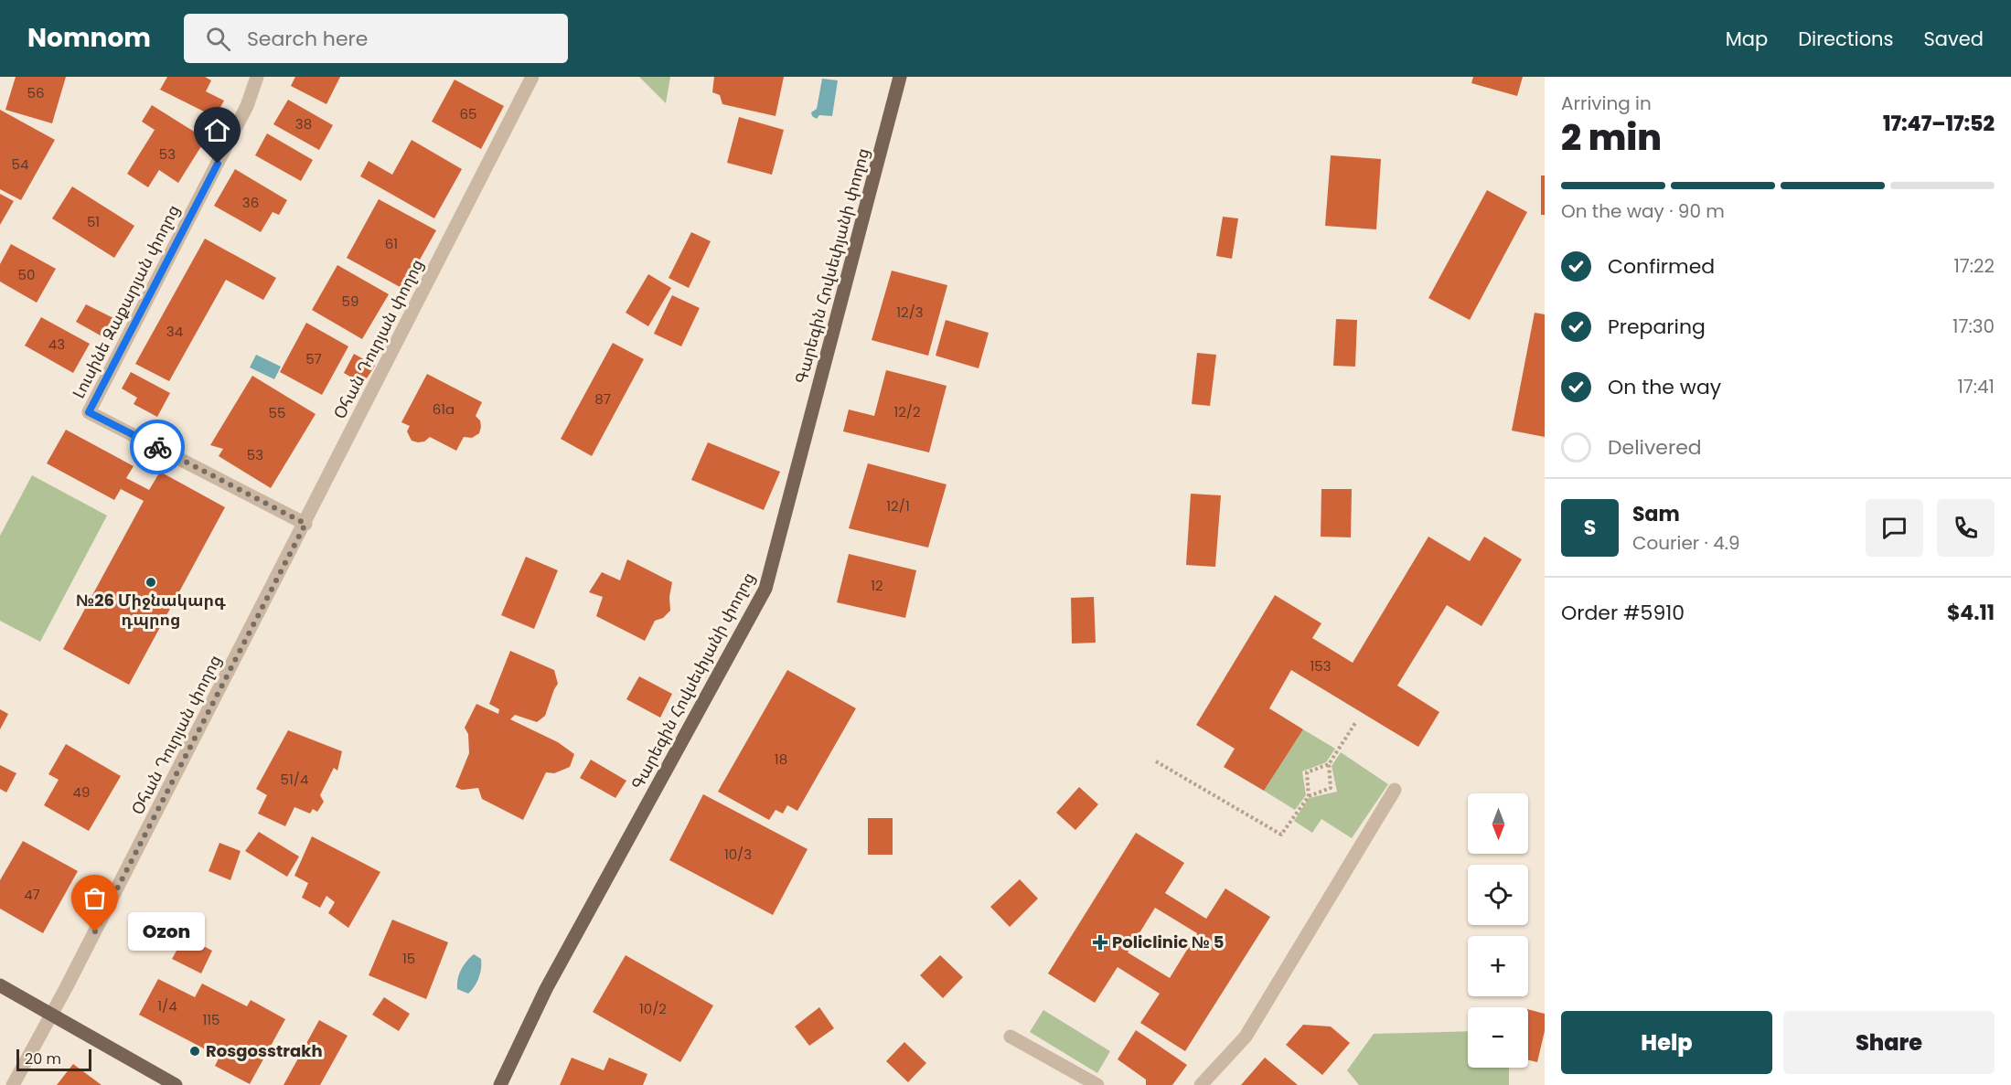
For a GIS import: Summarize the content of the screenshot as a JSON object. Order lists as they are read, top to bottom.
{
  "streets": {
    "main road": ["Գարեգին Հովսեփյանի փողոց"],
    "street": ["Լուսինե Զաքարյան փողոց", "Օհան Դուրյան փողոց"]
  },
  "crossings": [
    ["Լուսինե Զաքարյան փողոց", "Օհան Դուրյան փողոց"]
  ],
  "places": {
    "other": ["№26 Միջնակարգ դպրոց", "Ozon", "Rosgosstrakh"],
    "health": ["Policlinic № 5"]
  },
  "house_numbers": [
    "56",
    "65",
    "38",
    "53",
    "54",
    "36",
    "51",
    "61",
    "50",
    "59",
    "12/3",
    "34",
    "43",
    "57",
    "87",
    "61a",
    "12/2",
    "55",
    "53",
    "12/1",
    "12",
    "153",
    "18",
    "51/4",
    "49",
    "10/3",
    "47",
    "15",
    "1/4",
    "10/2",
    "115"
  ],
  "scale_bar": "20 m",
  "north": "bottom",
  "page": {
    "header": "Nomnom",
    "search": "Search here",
    "nav": ["Map", "Directions", "Saved"],
    "heading": ["2 min", "Arriving in", "17:47–17:52"],
    "panel": [
      "Sam",
      "Courier · 4.9",
      "Order #5910",
      "$4.11"
    ],
    "bar": "On the way · 90 m",
    "list": [
      ["Confirmed", "17:22"],
      ["Preparing", "17:30"],
      ["On the way", "17:41"],
      "Delivered"
    ],
    "round": "S",
    "map_buttons": ["+", "−"],
    "bubble": "Ozon",
    "buttons": ["Help", "Share"],
    "scale": "20 m"
  }
}
